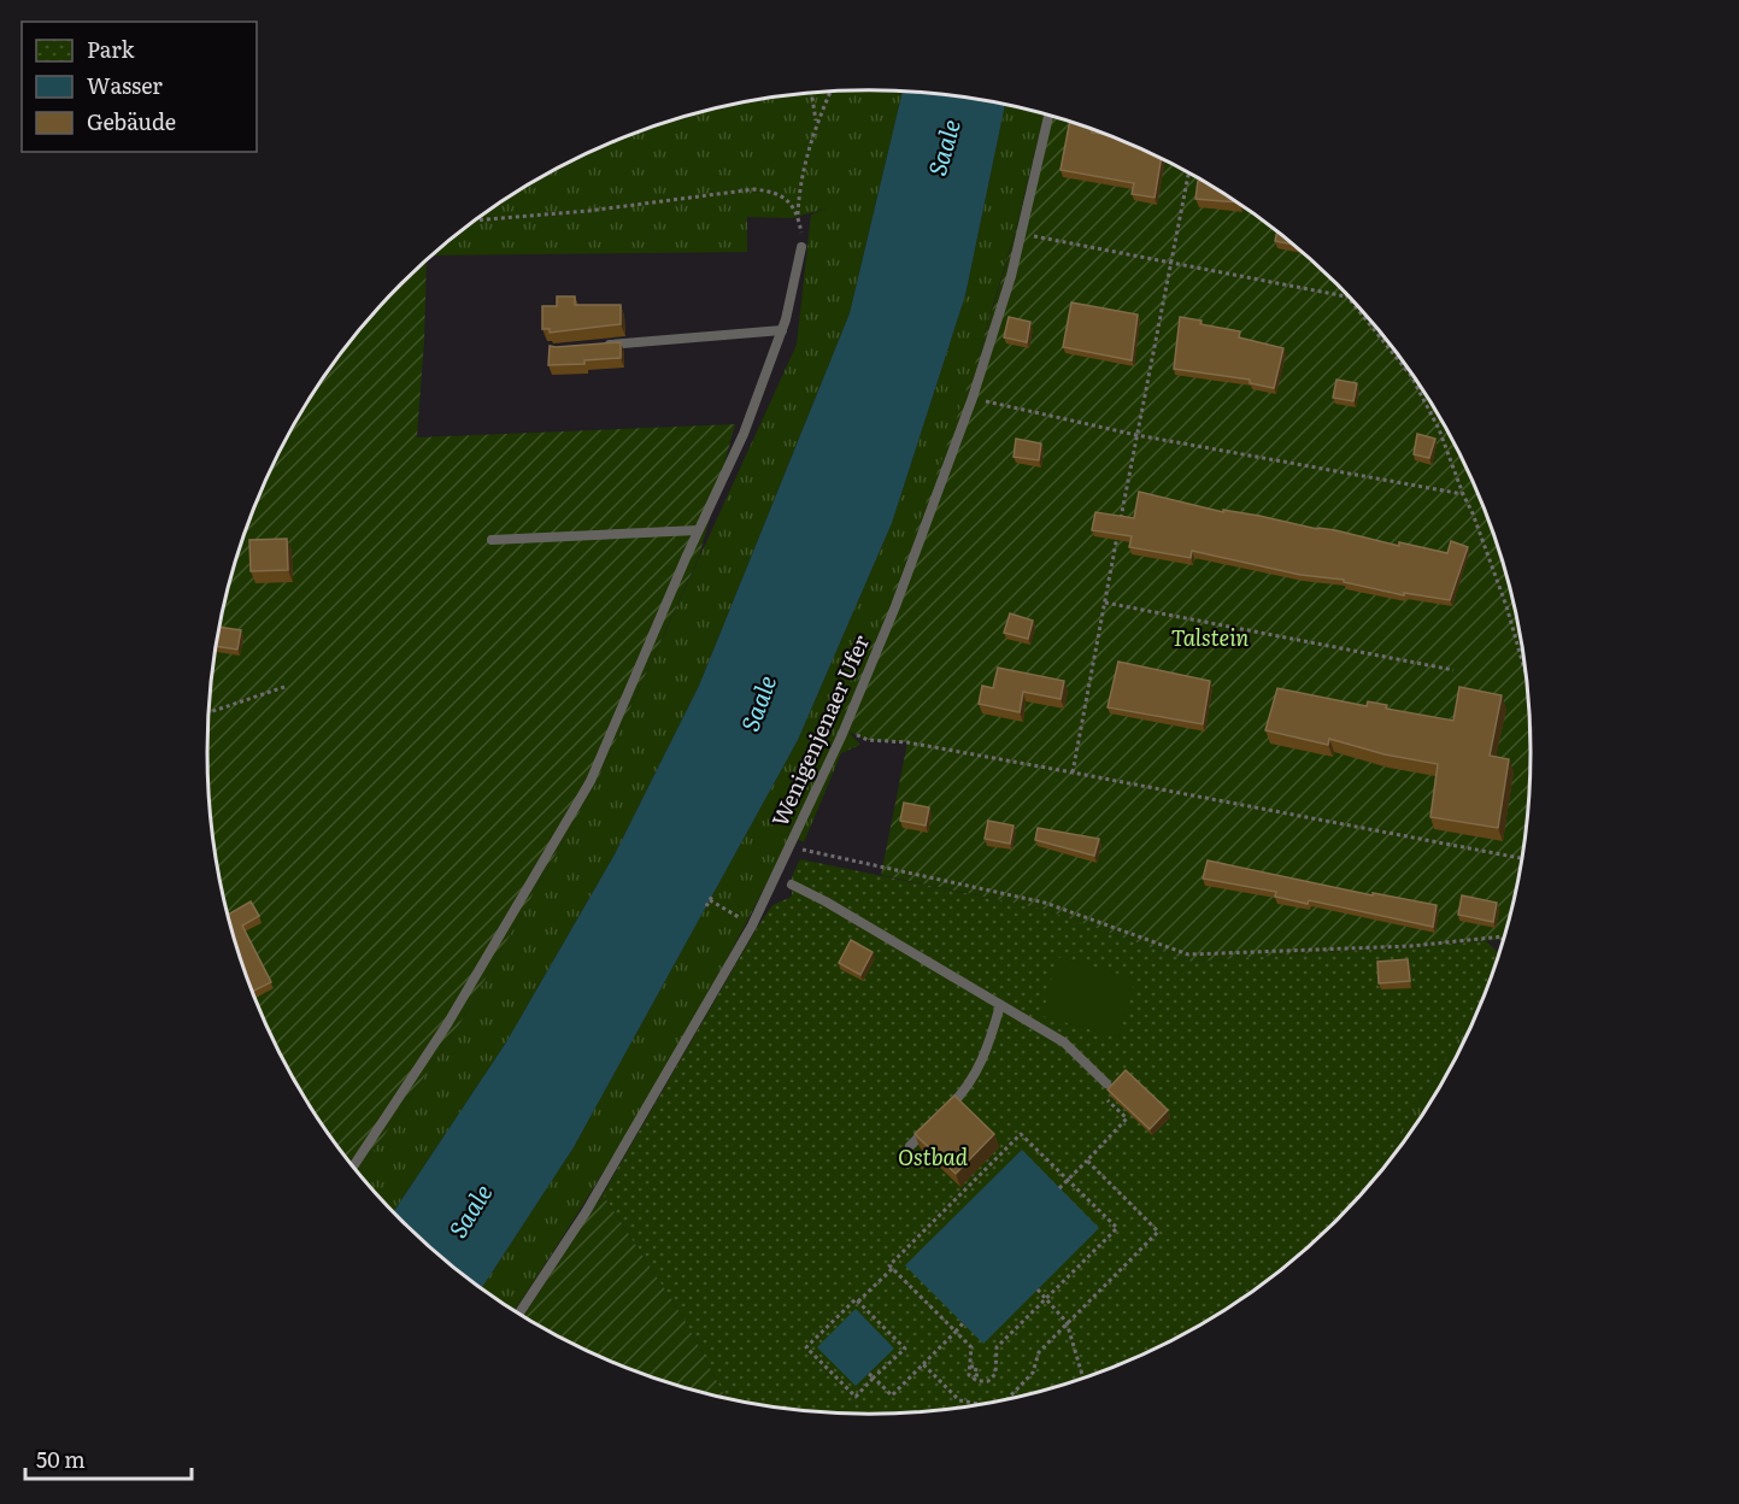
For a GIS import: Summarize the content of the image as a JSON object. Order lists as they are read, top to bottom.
{
  "streets": {
    "lane": ["Wenigenjenaer Ufer"]
  },
  "water": ["Saale"],
  "parks": ["Talstein", "Ostbad"],
  "legend": ["Park", "Wasser", "Gebäude"],
  "scale_bar": "50 m"
}
